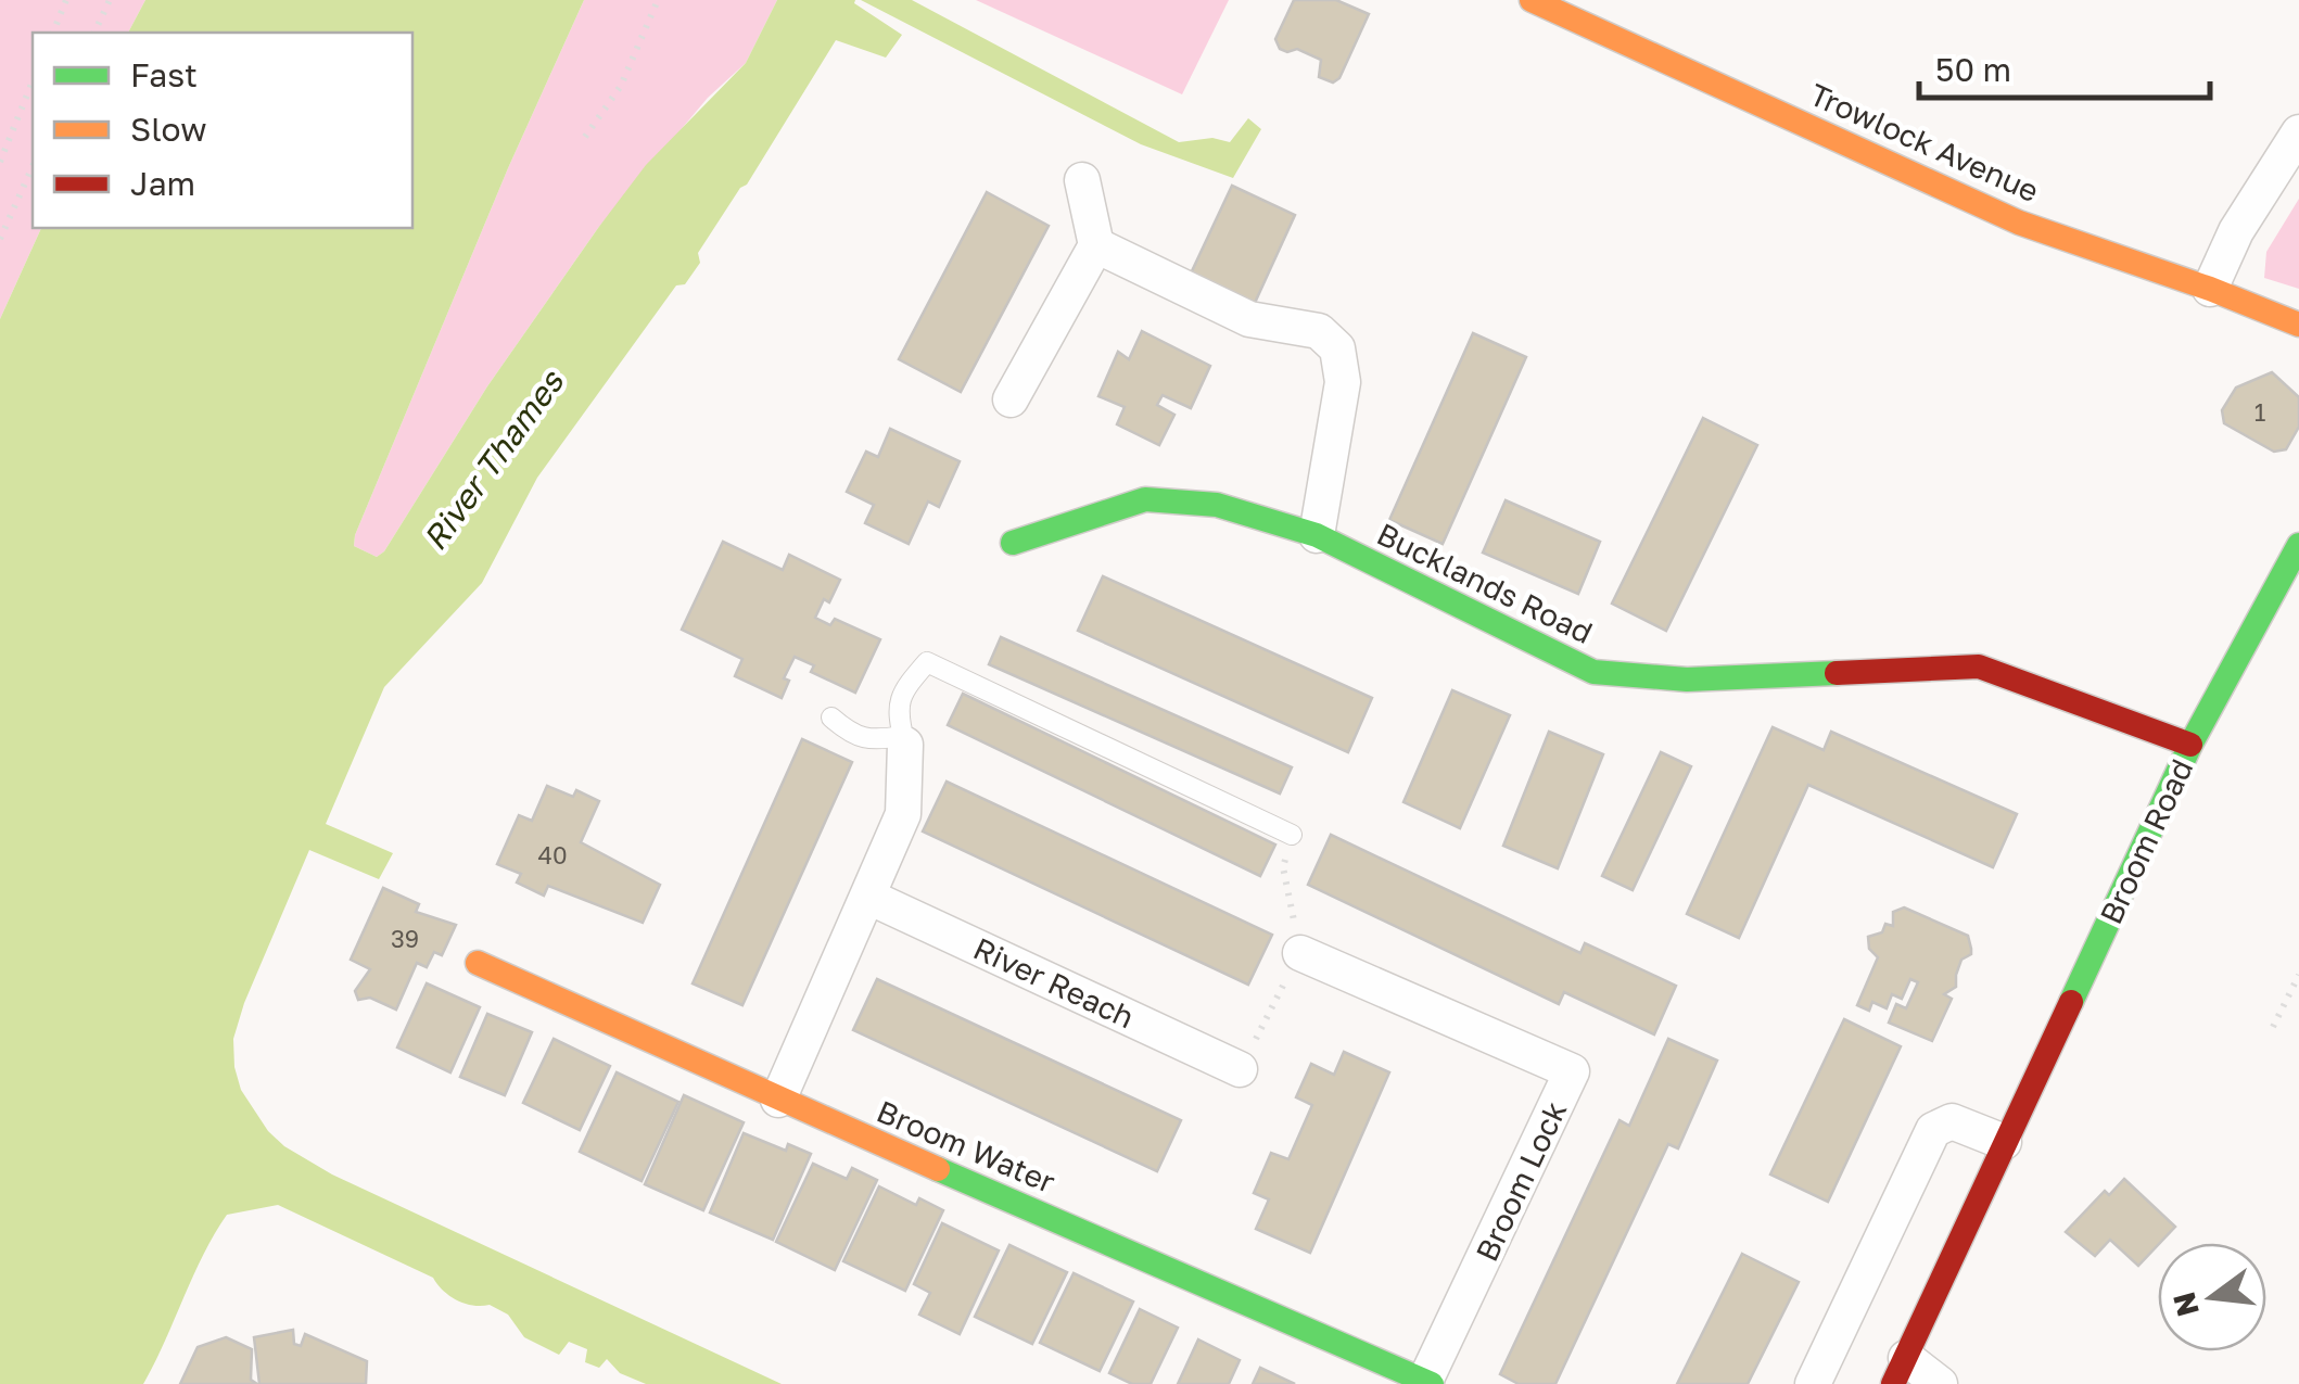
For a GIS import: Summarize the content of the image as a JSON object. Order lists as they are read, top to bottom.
{
  "streets": {
    "street": [
      "Trowlock Avenue",
      "Bucklands Road",
      "Broom Road",
      "River Reach",
      "Broom Water",
      "Broom Lock"
    ]
  },
  "crossings": [
    ["Bucklands Road", "Broom Road"],
    ["Broom Water", "Broom Lock"]
  ],
  "water": ["River Thames"],
  "house_numbers": ["1", "40", "39"],
  "legend": ["Fast", "Slow", "Jam"],
  "scale_bar": "50 m",
  "north": "left"
}
